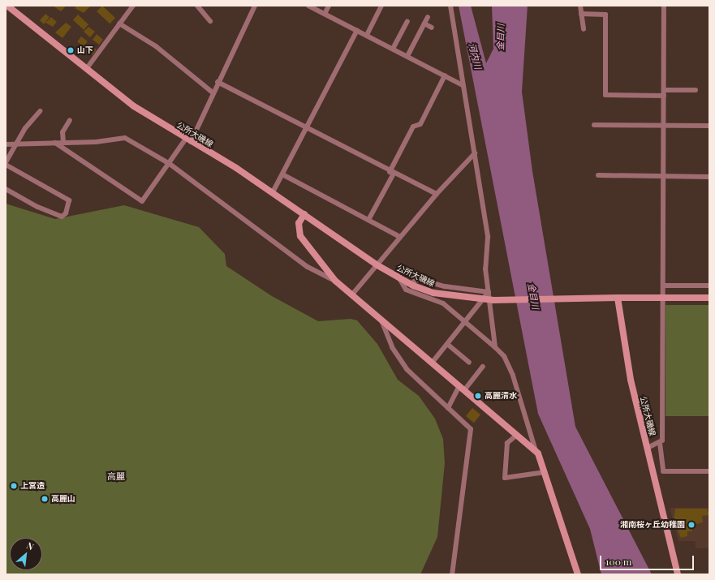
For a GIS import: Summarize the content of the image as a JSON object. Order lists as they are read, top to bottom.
{
  "streets": {
    "main road": ["公所大磯線"]
  },
  "districts": ["高麗"],
  "water": ["金目川", "河内川"],
  "places": [
    "山下",
    "高麗清水",
    "上宮造",
    "高麗山",
    "湘南桜ヶ丘幼稚園"
  ],
  "scale_bar": "100 m",
  "north": "top right"
}
